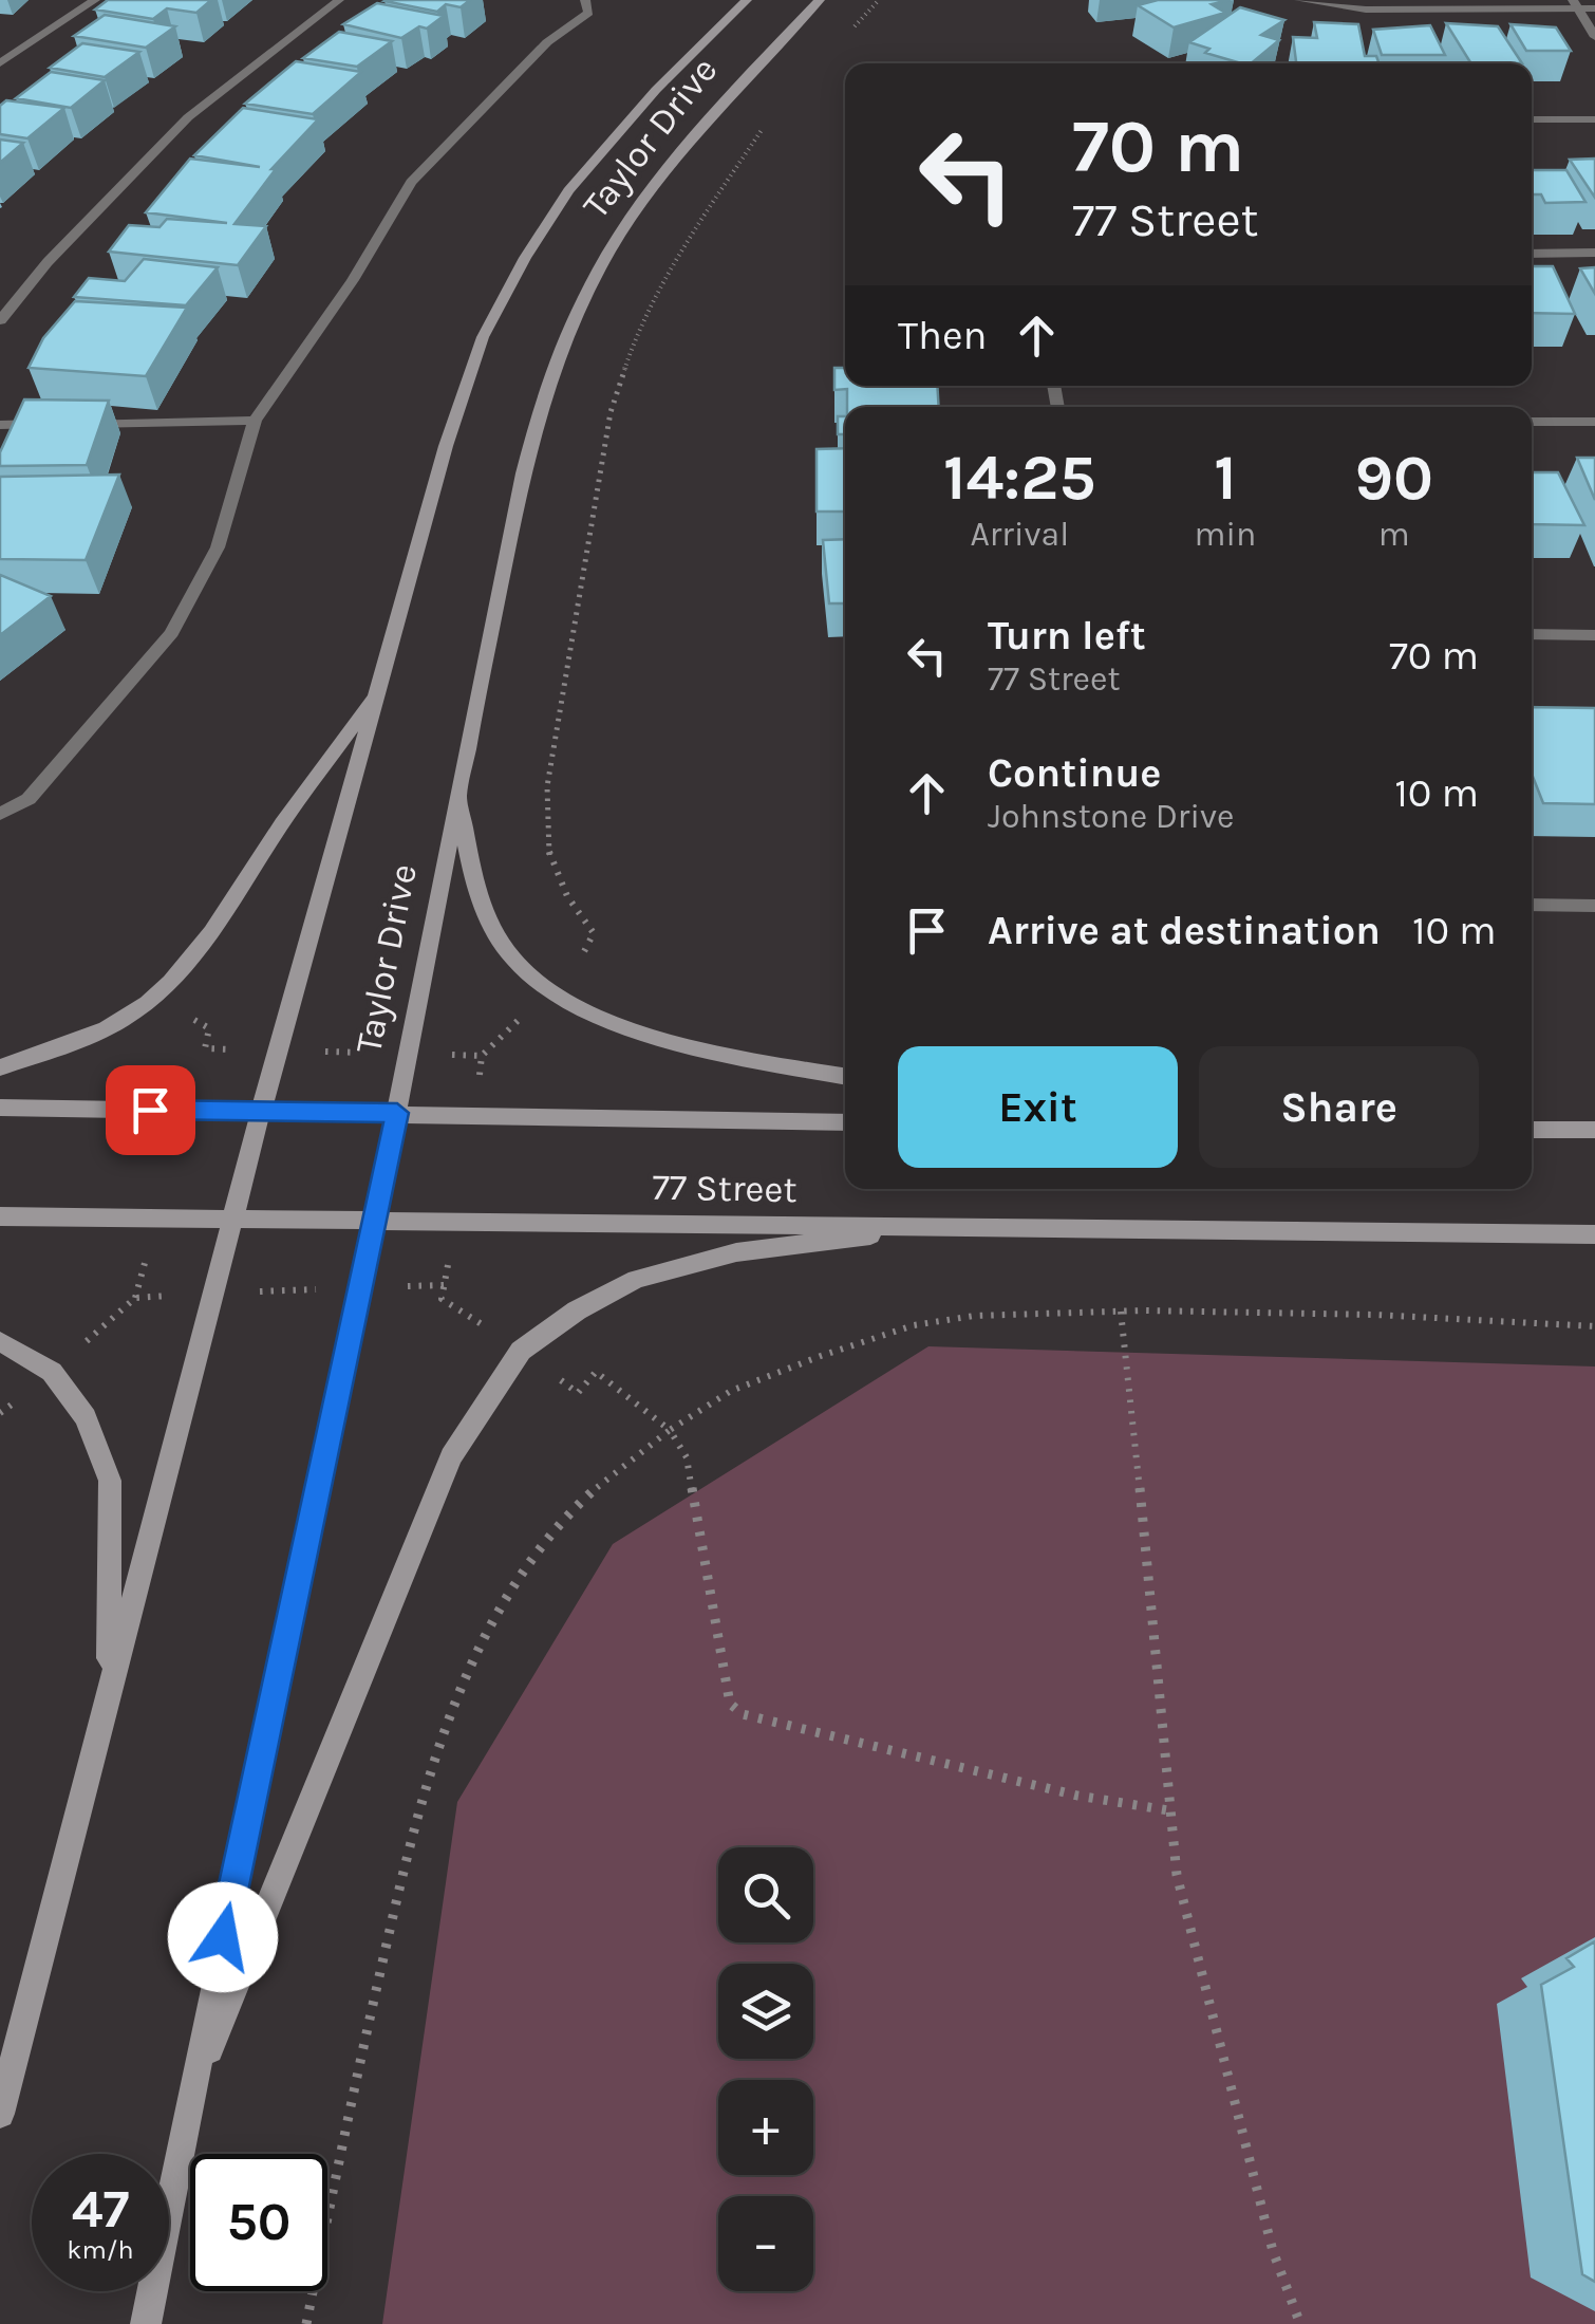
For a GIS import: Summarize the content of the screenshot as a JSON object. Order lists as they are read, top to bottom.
{
  "streets": {
    "main road": ["Taylor Drive", "77 Street"]
  },
  "crossings": [
    ["Taylor Drive", "77 Street"]
  ],
  "page": {
    "turn": ["70 m", "77 Street"],
    "then": "Then",
    "eta": [
      "14:25",
      "Arrival",
      "1",
      "min",
      "90",
      "m"
    ],
    "list": [
      {
        "name": "Turn left",
        "note": "77 Street",
        "value": "70 m"
      },
      {
        "name": "Continue",
        "note": "Johnstone Drive",
        "value": "10 m"
      },
      {
        "name": "Arrive at destination",
        "value": "10 m"
      }
    ],
    "buttons": ["Exit", "Share"],
    "map_buttons": ["+", "−"],
    "speed": "47 km/h",
    "limit": "50"
  }
}
